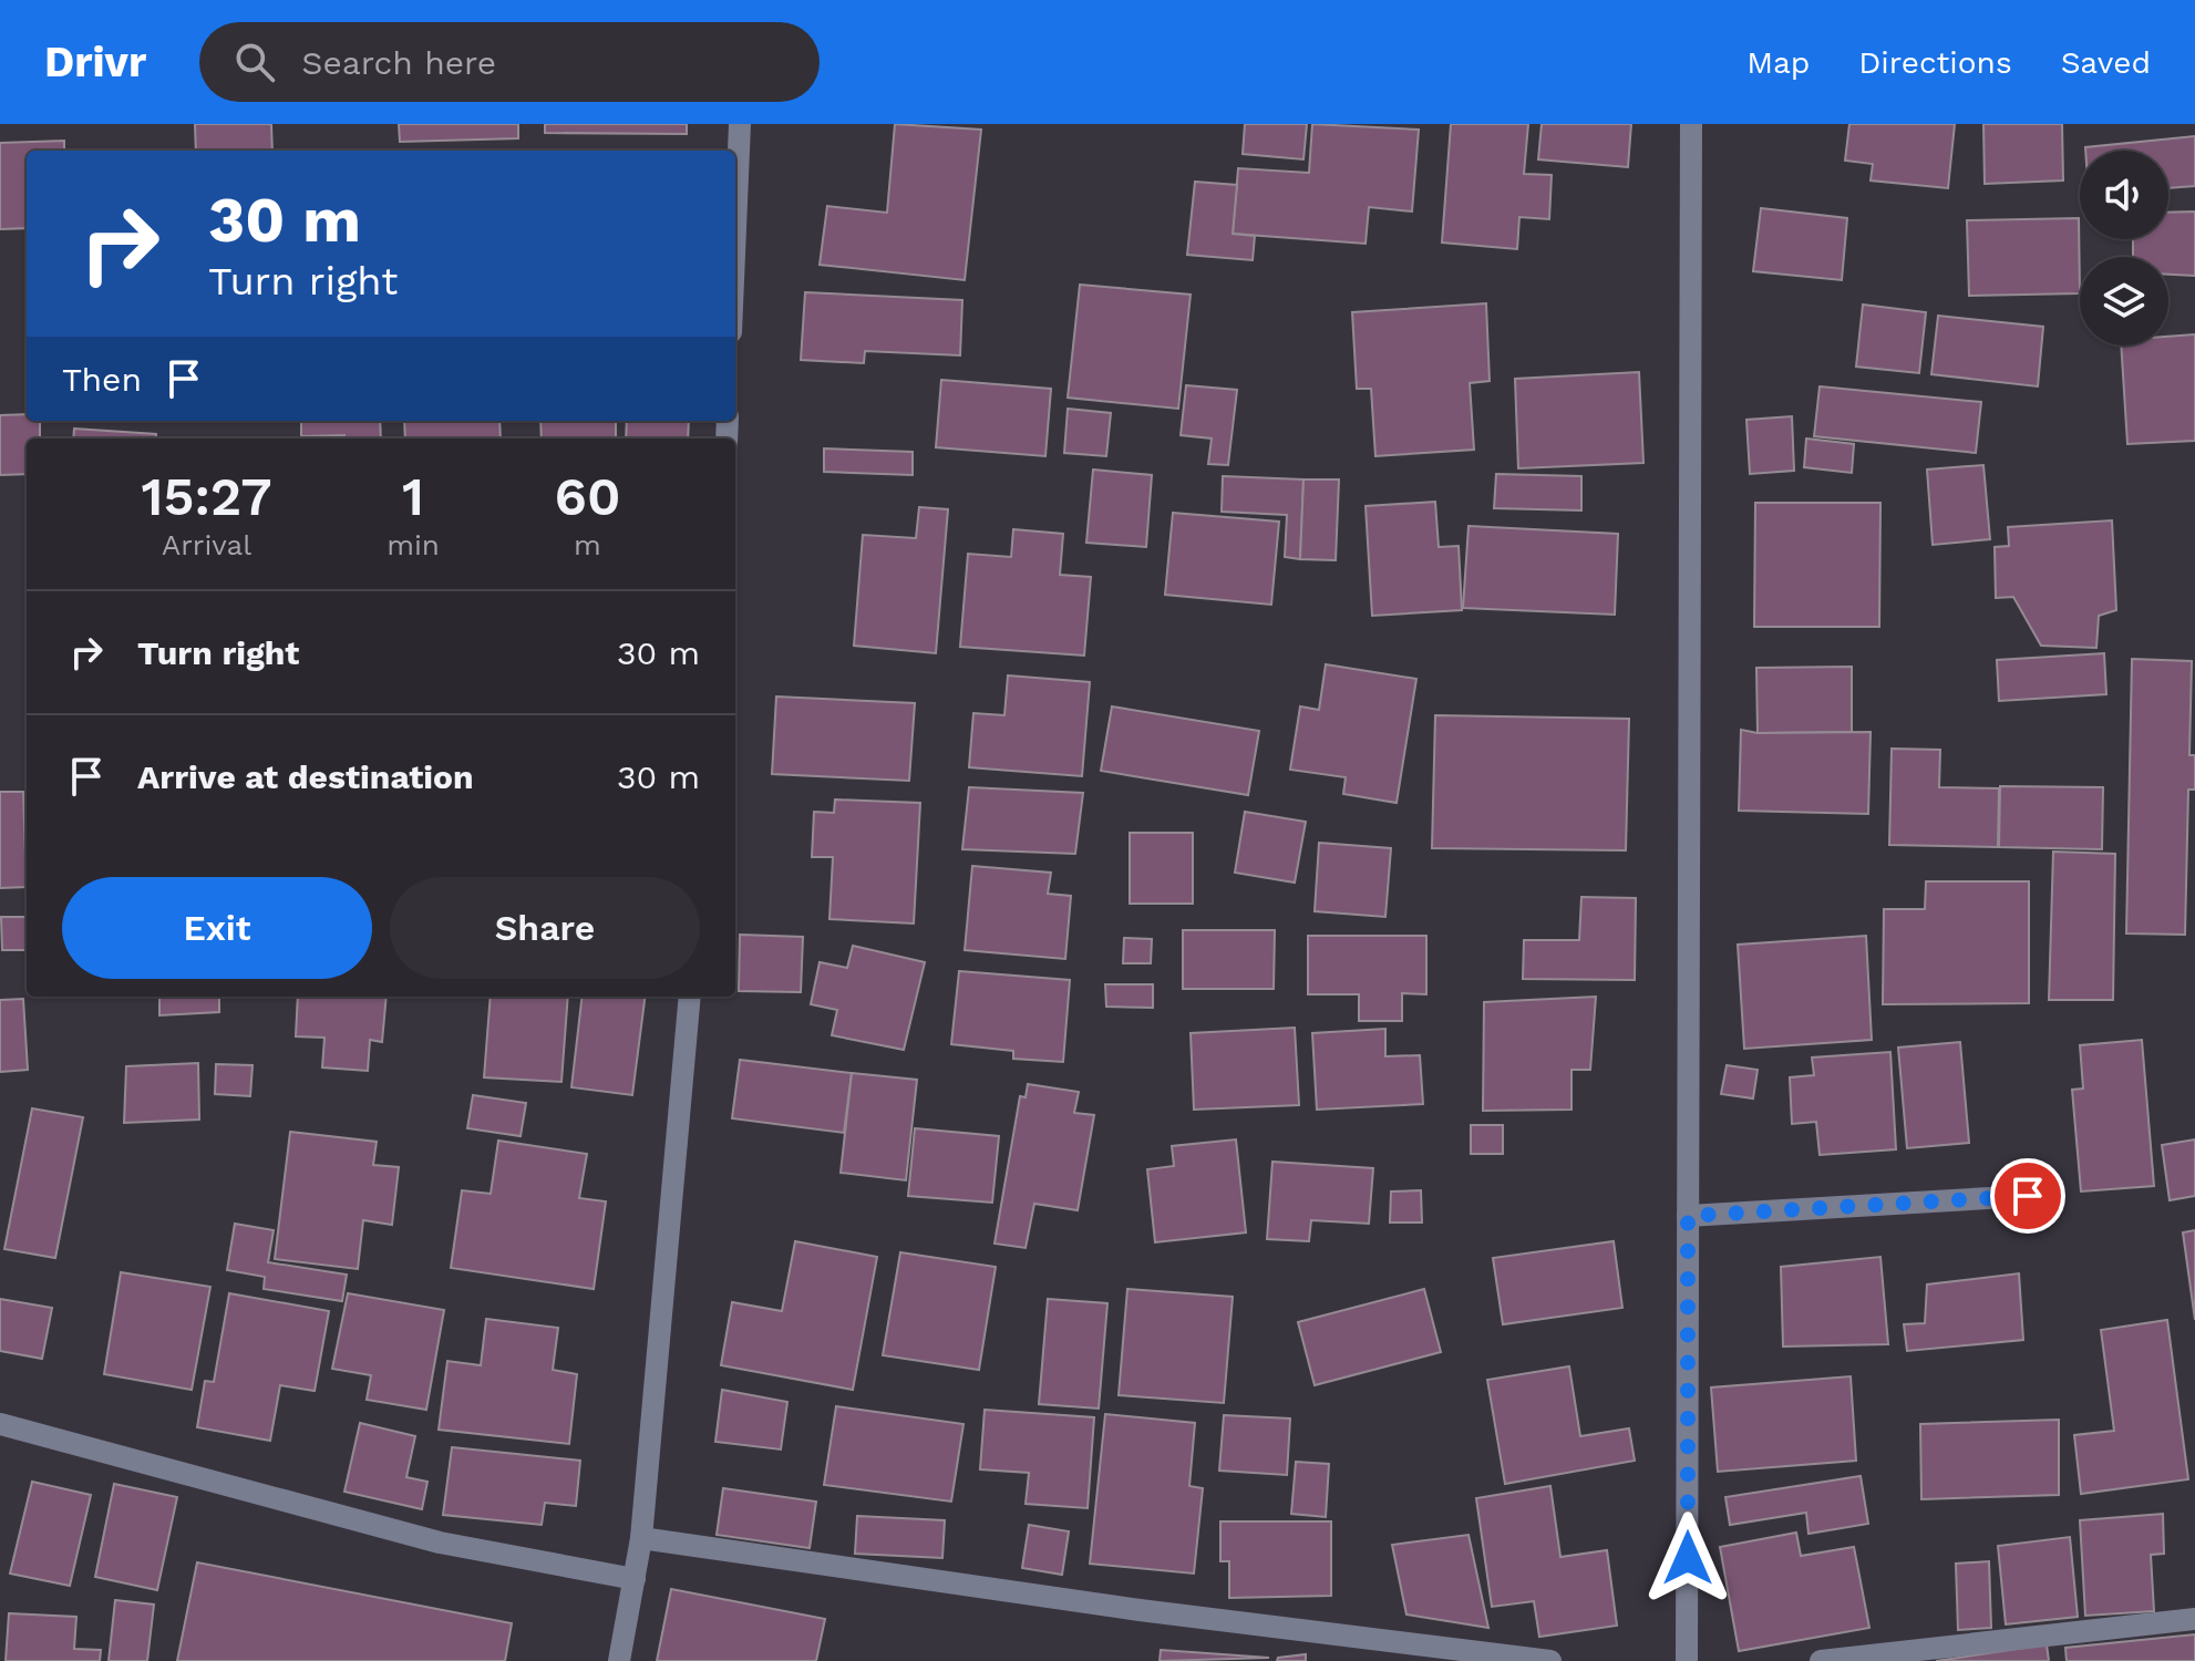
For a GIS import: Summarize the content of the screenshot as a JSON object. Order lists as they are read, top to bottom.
{
  "page": {
    "header": "Drivr",
    "search": "Search here",
    "nav": ["Map", "Directions", "Saved"],
    "turn": ["30 m", "Turn right"],
    "then": "Then",
    "eta": [
      "15:27",
      "Arrival",
      "1",
      "min",
      "60",
      "m"
    ],
    "list": [
      {
        "name": "Turn right",
        "value": "30 m"
      },
      {
        "name": "Arrive at destination",
        "value": "30 m"
      }
    ],
    "buttons": ["Exit", "Share"]
  }
}
